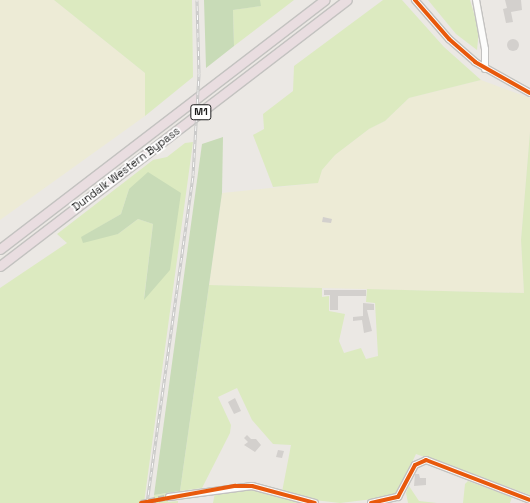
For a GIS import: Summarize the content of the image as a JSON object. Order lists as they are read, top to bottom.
{
  "streets": {
    "highway": ["M1", "Dundalk Western Bypass"]
  }
}
